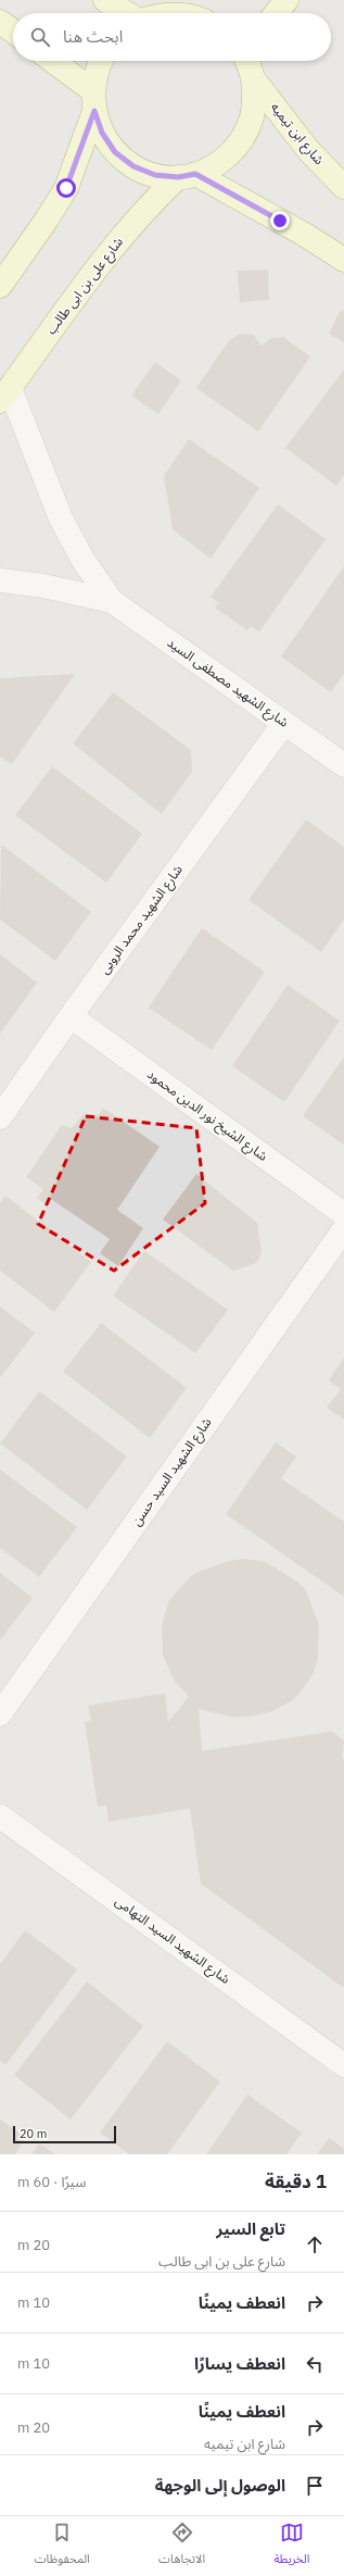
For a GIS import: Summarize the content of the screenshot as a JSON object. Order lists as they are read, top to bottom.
{
  "streets": {
    "main road": ["شارع ابن تيميه", "شارع على بن ابى طالب"],
    "street": [
      "شارع الشهيد مصطفى السيد",
      "شارع الشهيد محمد الروبى",
      "شارع الشيخ نور الدين محمود",
      "شارع الشهيد السيد حسن",
      "شارع الشهيد السيد التهامى"
    ]
  },
  "crossings": [
    ["شارع على بن ابى طالب", "شارع الشهيد مصطفى السيد"],
    ["شارع الشهيد مصطفى السيد", "شارع الشهيد محمد الروبى"],
    ["شارع الشهيد محمد الروبى", "شارع الشيخ نور الدين محمود"]
  ],
  "scale_bar": "20 m",
  "page": {
    "search": "ابحث هنا",
    "scale": "20 m",
    "heading": ["1 دقيقة", "سيرًا · 60 m"],
    "list": [
      ["تابع السير", "شارع على بن ابى طالب", "20 m"],
      ["انعطف يمينًا", "10 m"],
      ["انعطف يسارًا", "10 m"],
      ["انعطف يمينًا", "شارع ابن تيميه", "20 m"],
      "الوصول إلى الوجهة"
    ],
    "nav": ["الخريطة", "الاتجاهات", "المحفوظات"]
  }
}
